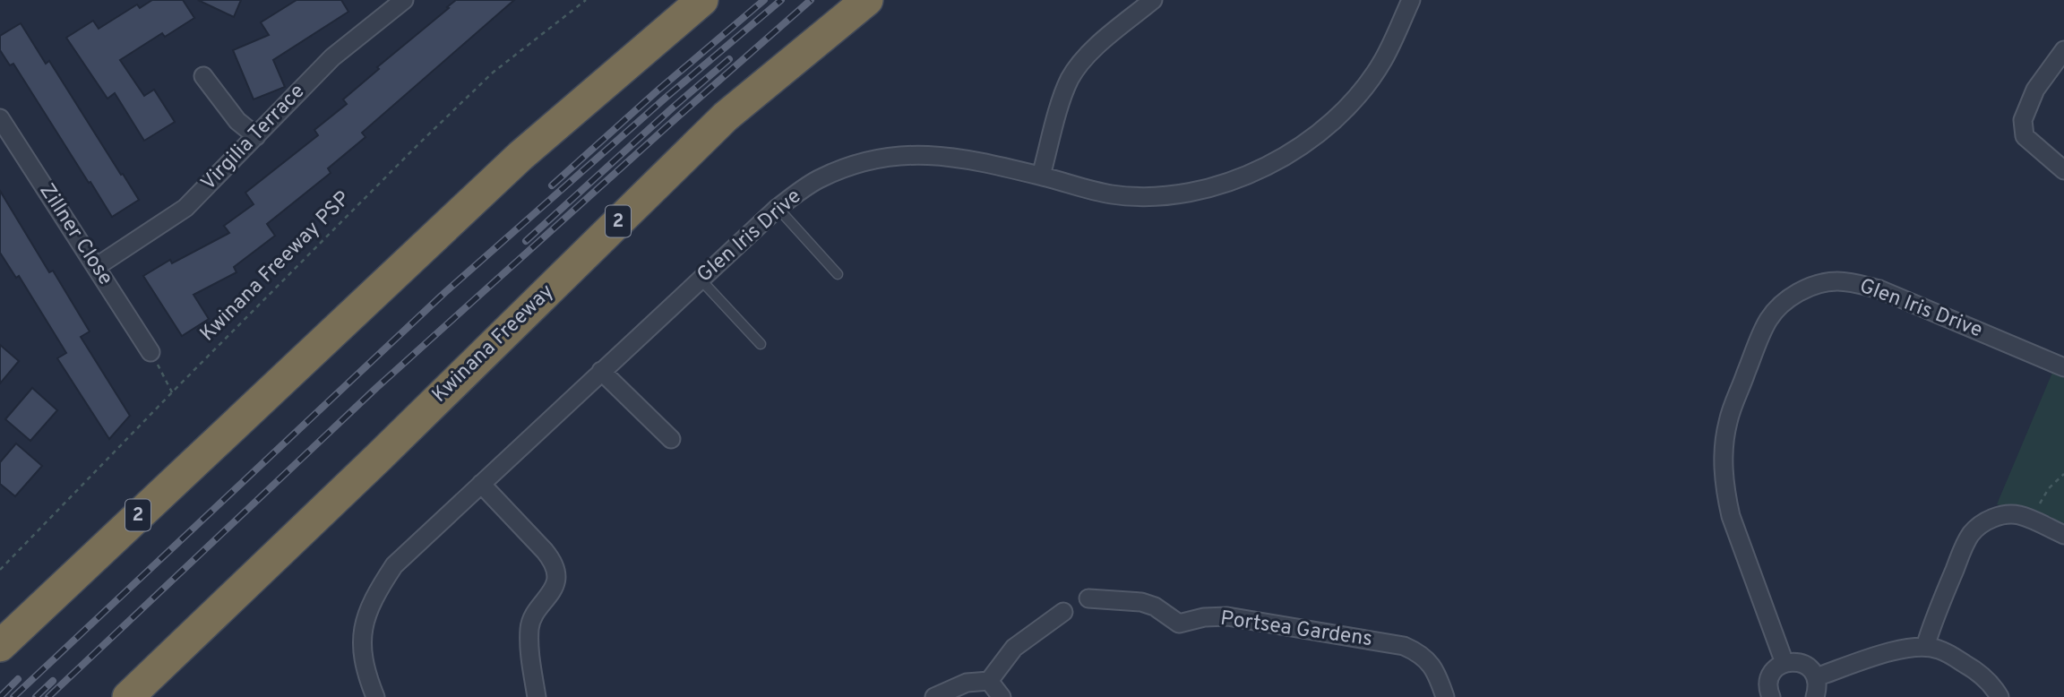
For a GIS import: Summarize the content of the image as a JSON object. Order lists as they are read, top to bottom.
{
  "streets": {
    "highway": ["2", "Kwinana Freeway"],
    "street": [
      "Virgilia Terrace",
      "Zillner Close",
      "Glen Iris Drive",
      "Portsea Gardens"
    ],
    "path": ["Kwinana Freeway PSP"]
  },
  "crossings": [
    ["Virgilia Terrace", "Zillner Close"]
  ]
}
